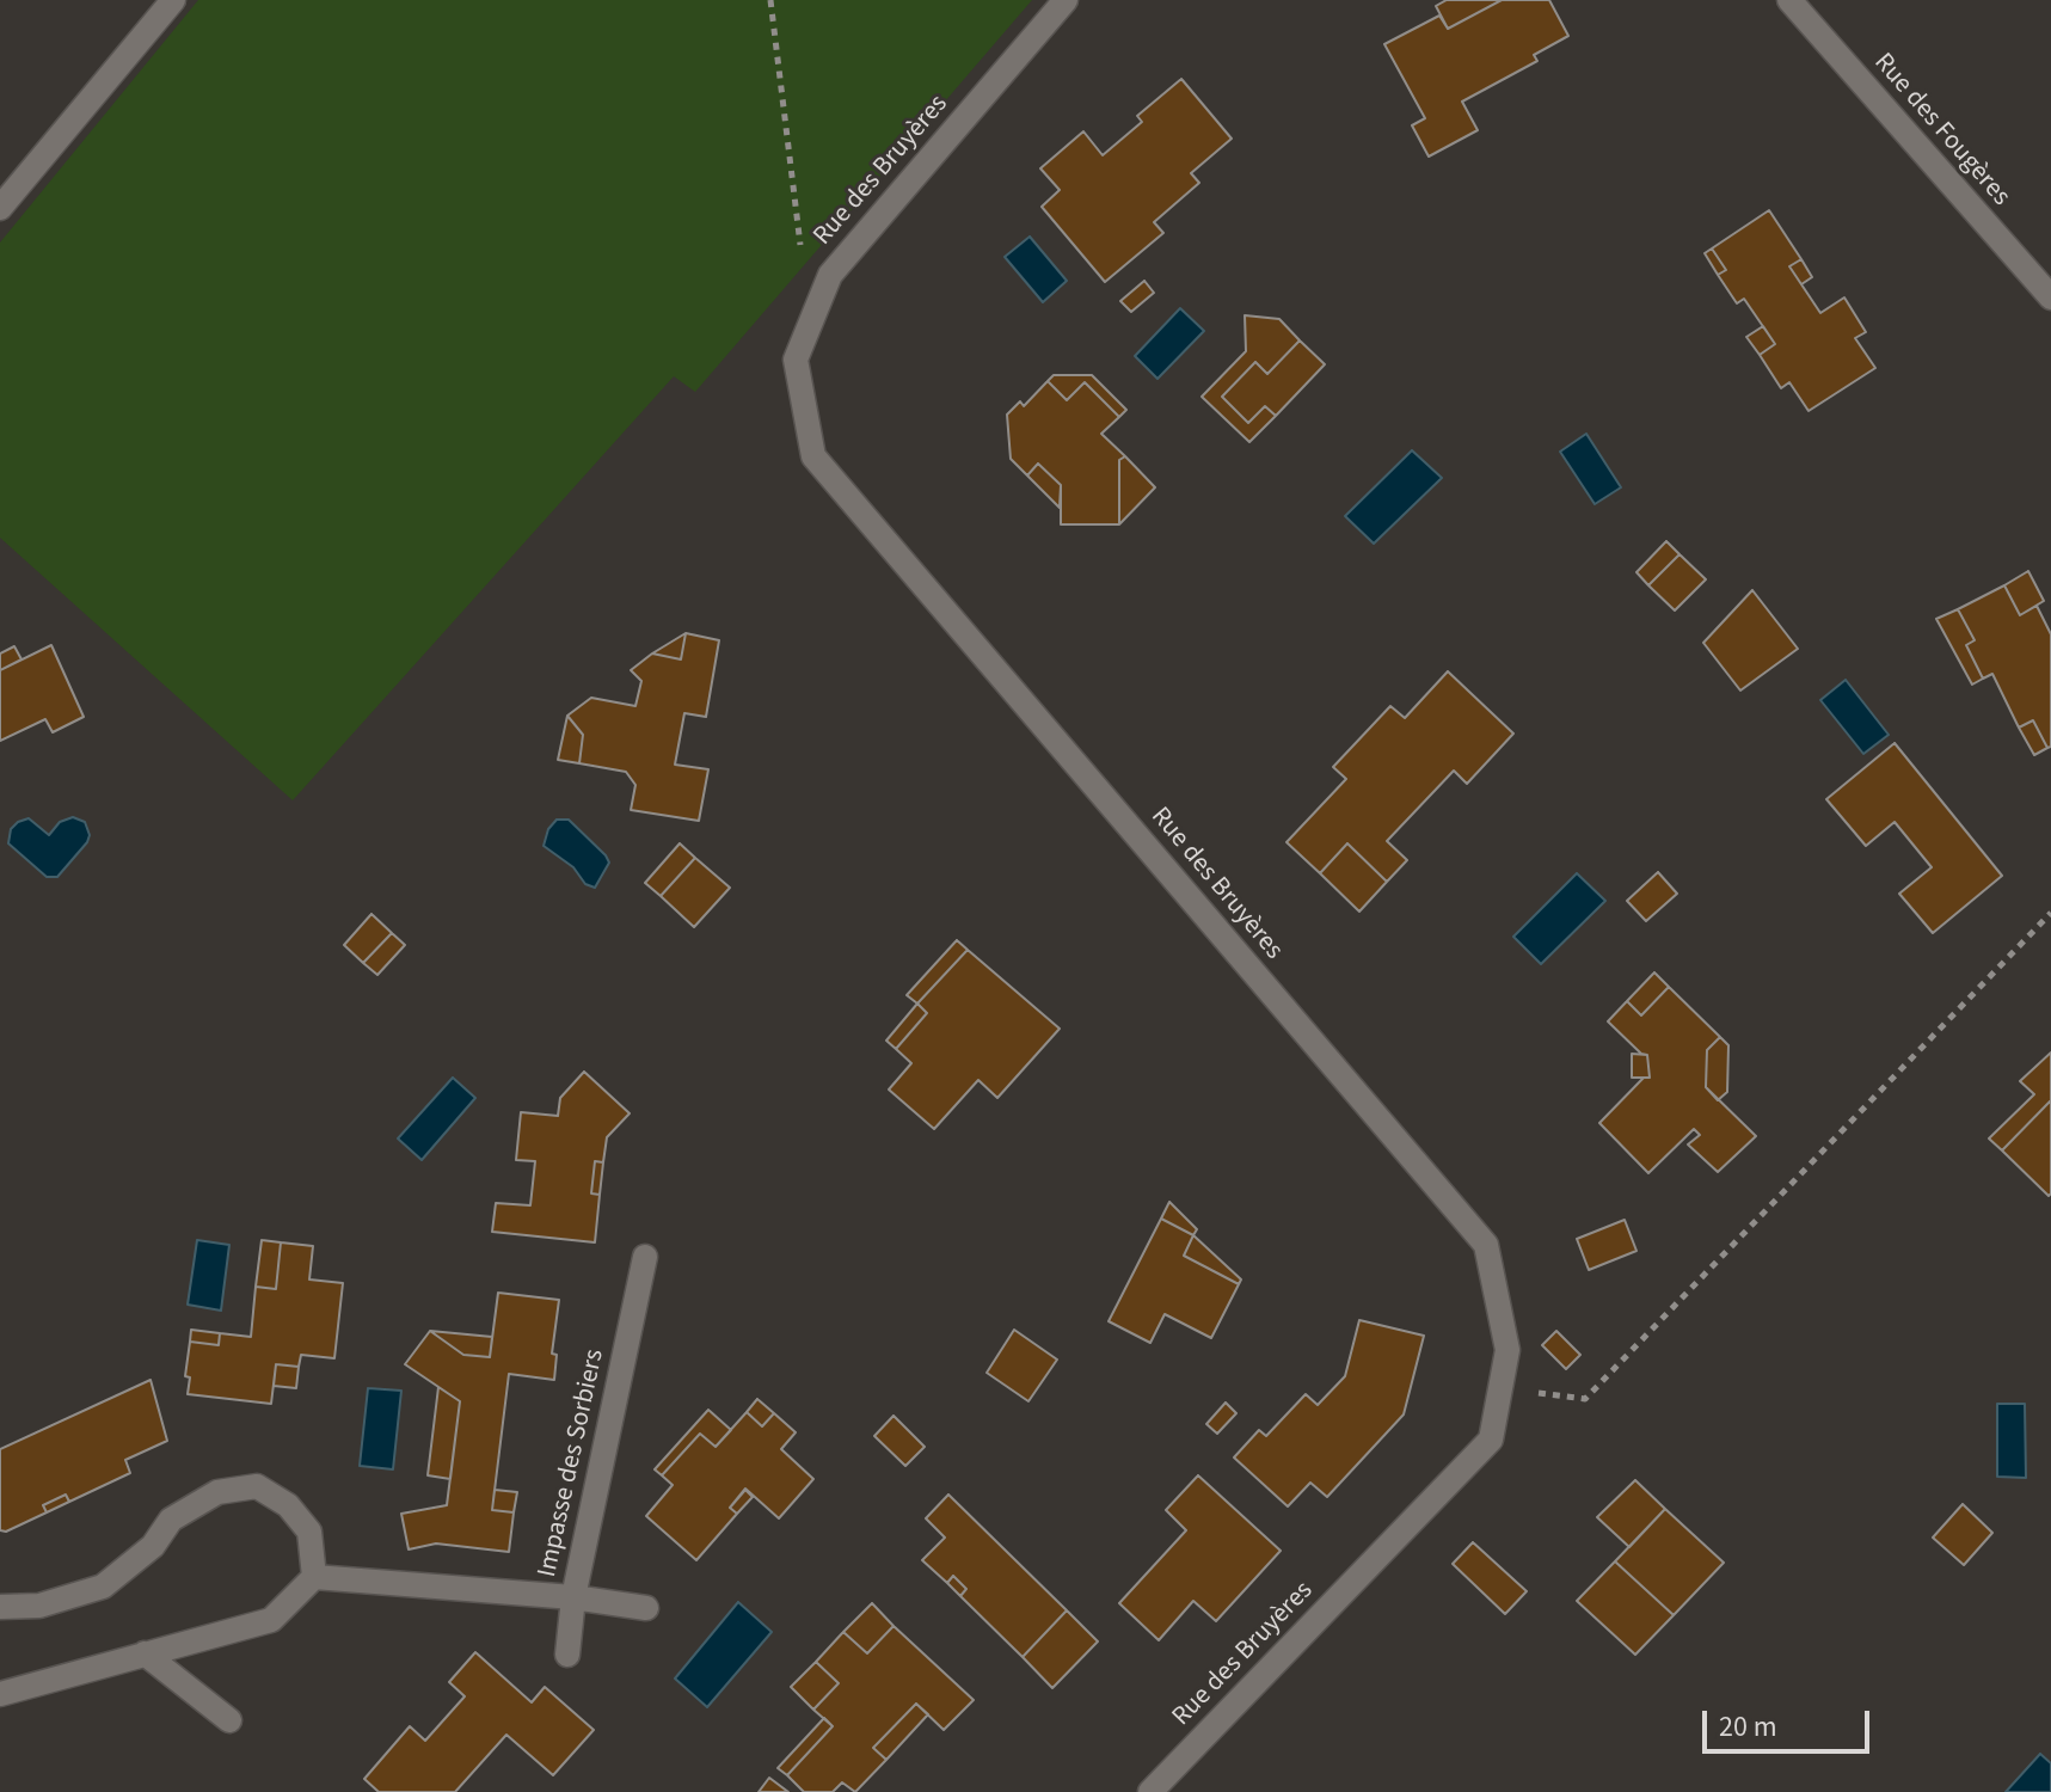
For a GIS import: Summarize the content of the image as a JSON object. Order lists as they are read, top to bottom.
{
  "streets": {
    "street": ["Rue des Fougères", "Rue des Bruyères", "Impasse des Sorbiers"]
  },
  "scale_bar": "20 m"
}
